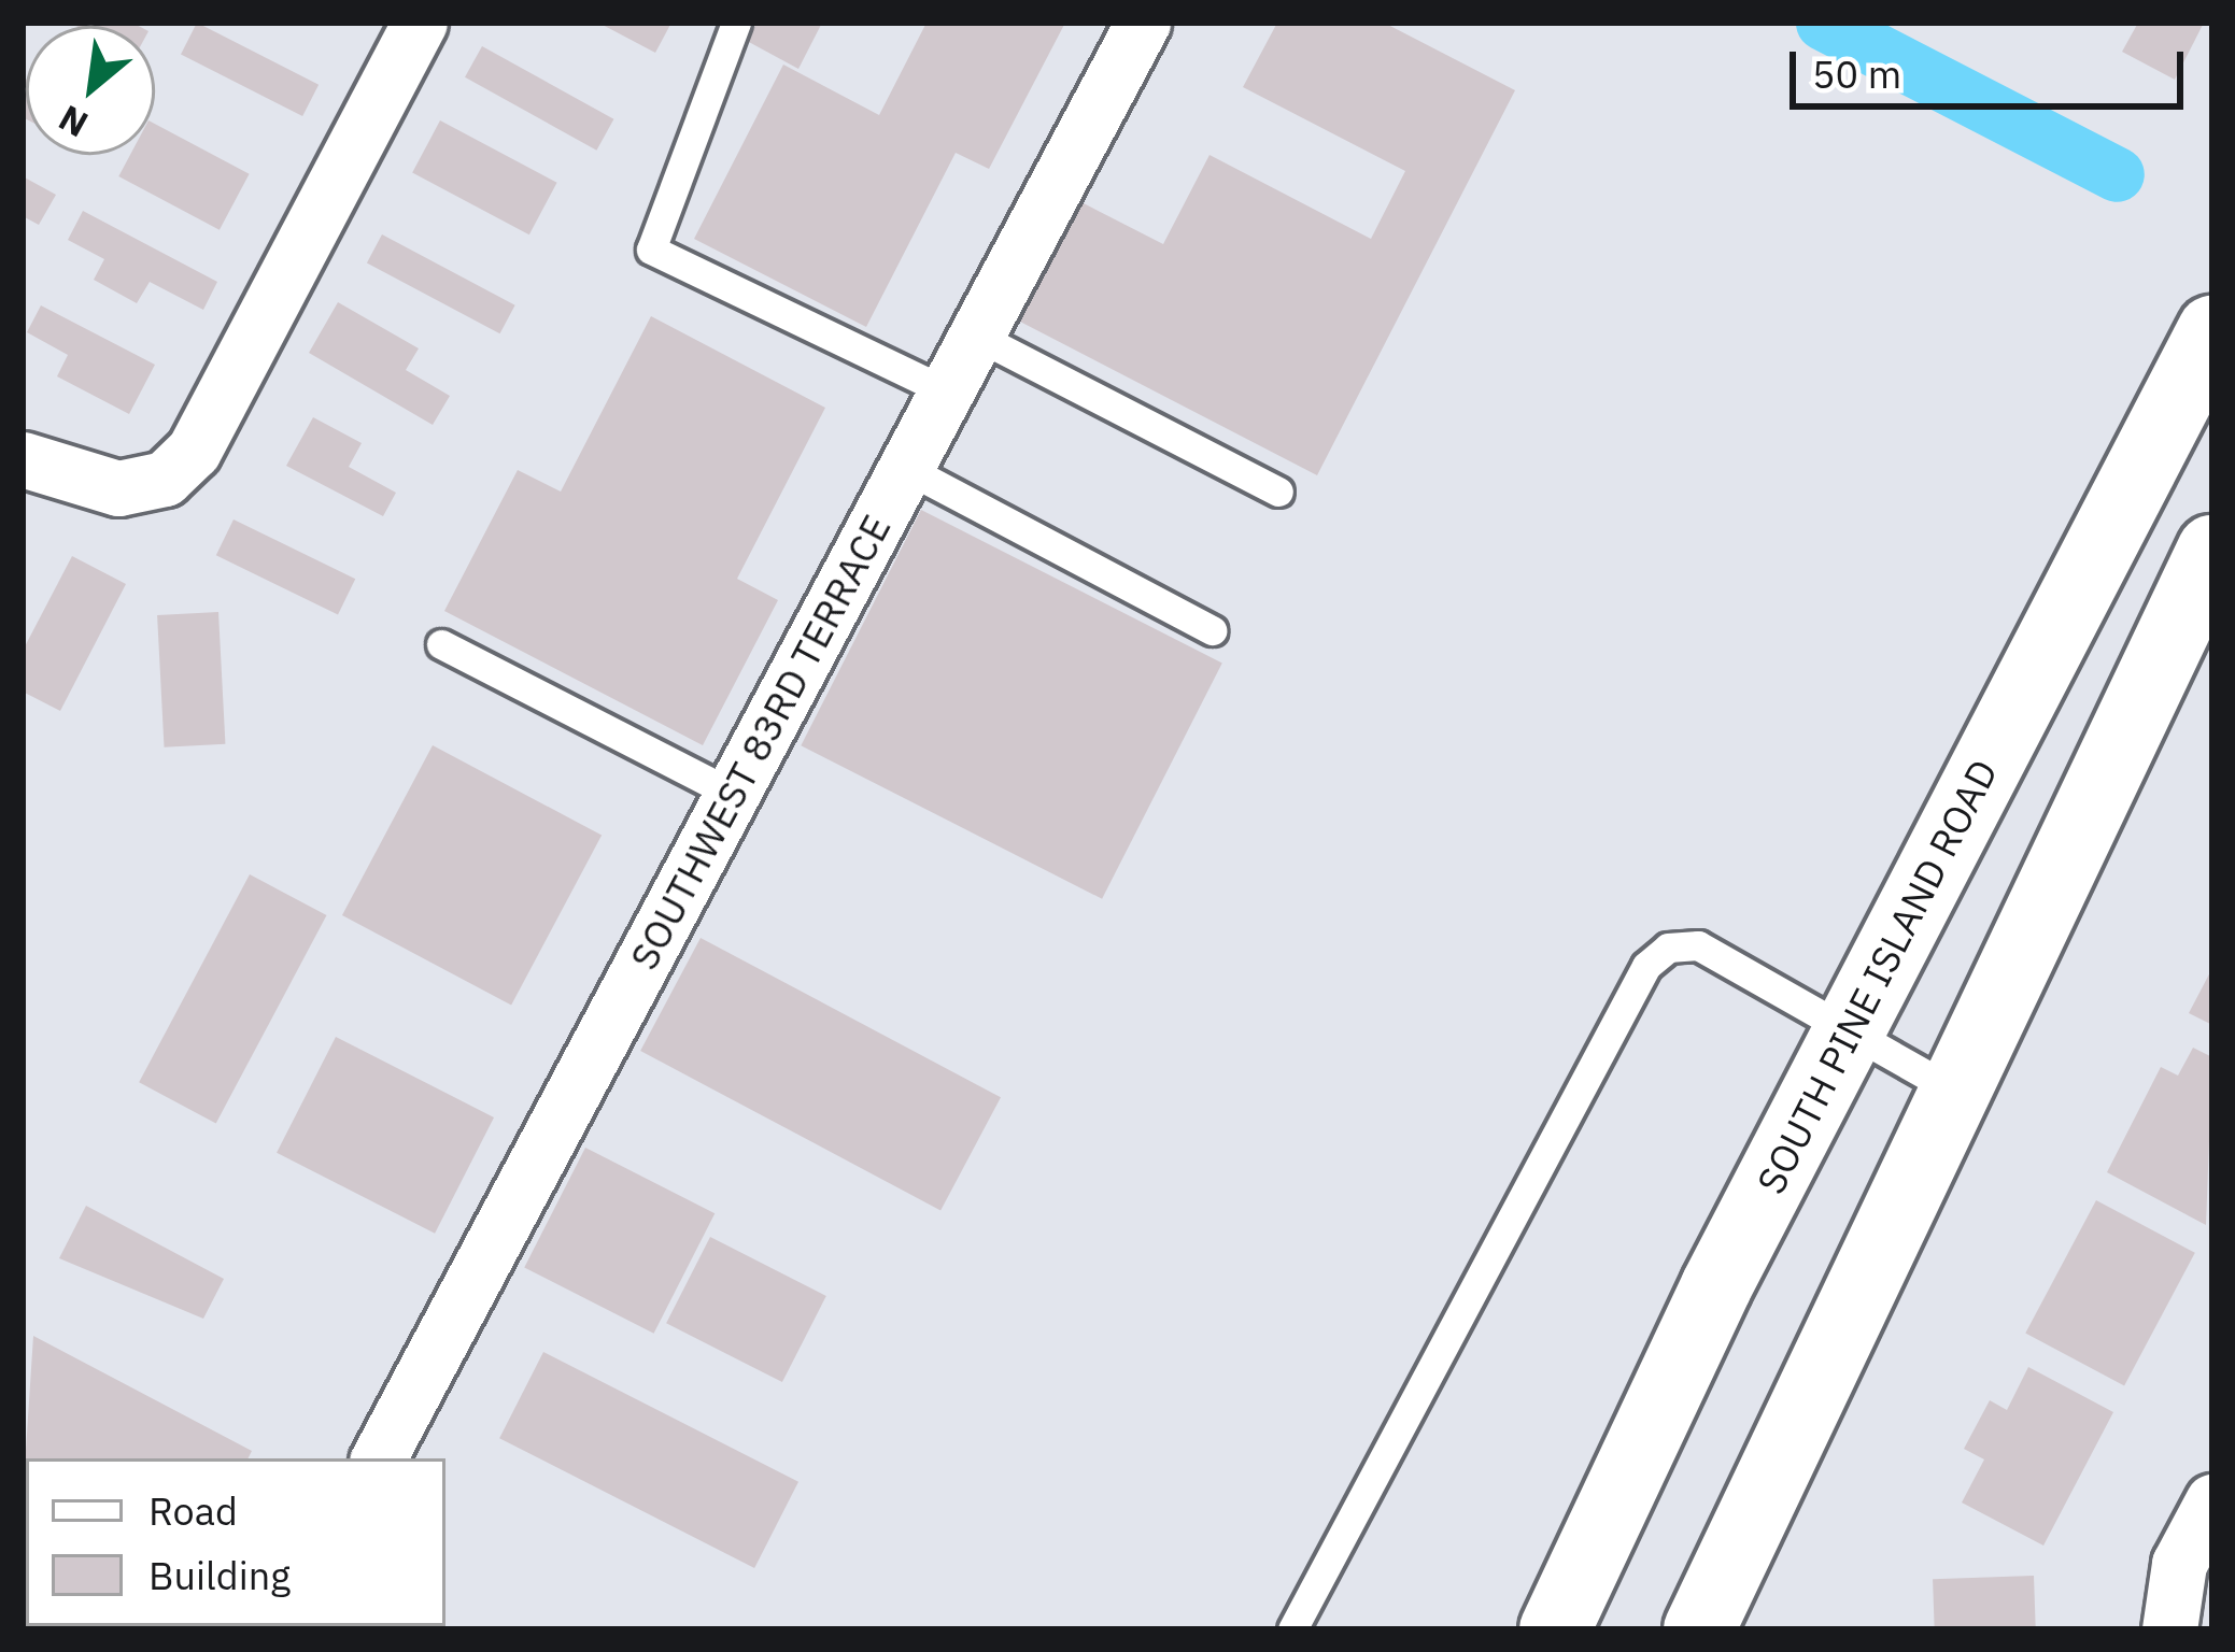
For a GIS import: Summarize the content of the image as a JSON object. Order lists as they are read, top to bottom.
{
  "streets": {
    "main road": ["SOUTH PINE ISLAND ROAD"],
    "street": ["SOUTHWEST 83RD TERRACE"]
  },
  "legend": ["Road", "Building"],
  "scale_bar": "50 m",
  "north": "bottom left"
}
